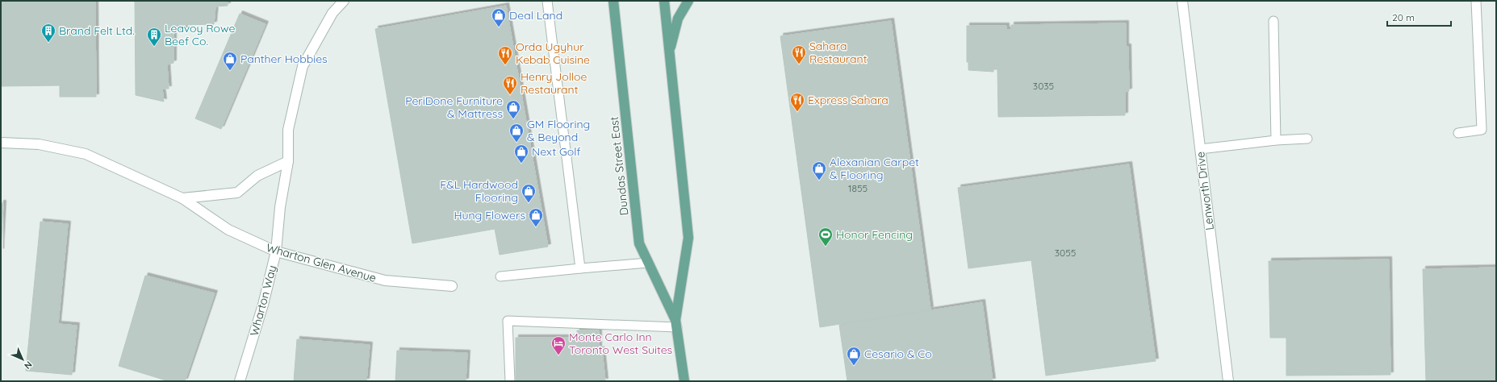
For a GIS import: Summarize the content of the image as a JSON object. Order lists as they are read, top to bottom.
{
  "streets": {
    "main road": ["Dundas Street East"],
    "street": ["Lenworth Drive", "Wharton Glen Avenue", "Wharton Way"]
  },
  "crossings": [
    ["Wharton Glen Avenue", "Wharton Way"]
  ],
  "places": {
    "shop": [
      "Deal Land",
      "Panther Hobbies",
      "PeriDone Furniture & Mattress",
      "GM Flooring & Beyond",
      "Next Golf",
      "Alexanian Carpet & Flooring",
      "F&L Hardwood Flooring",
      "Hung Flowers",
      "Cesario & Co"
    ],
    "building": ["Brand Felt Ltd.", "Leavoy Rowe Beef Co."],
    "restaurant": [
      "Sahara Restaurant",
      "Orda Ugyhur Kebab Cuisine",
      "Henry Jolloe Restaurant",
      "Express Sahara"
    ],
    "sports": ["Honor Fencing"],
    "hotel": ["Monte Carlo Inn Toronto West Suites"]
  },
  "house_numbers": ["3035", "1855", "3055"],
  "scale_bar": "20 m",
  "north": "bottom right"
}
